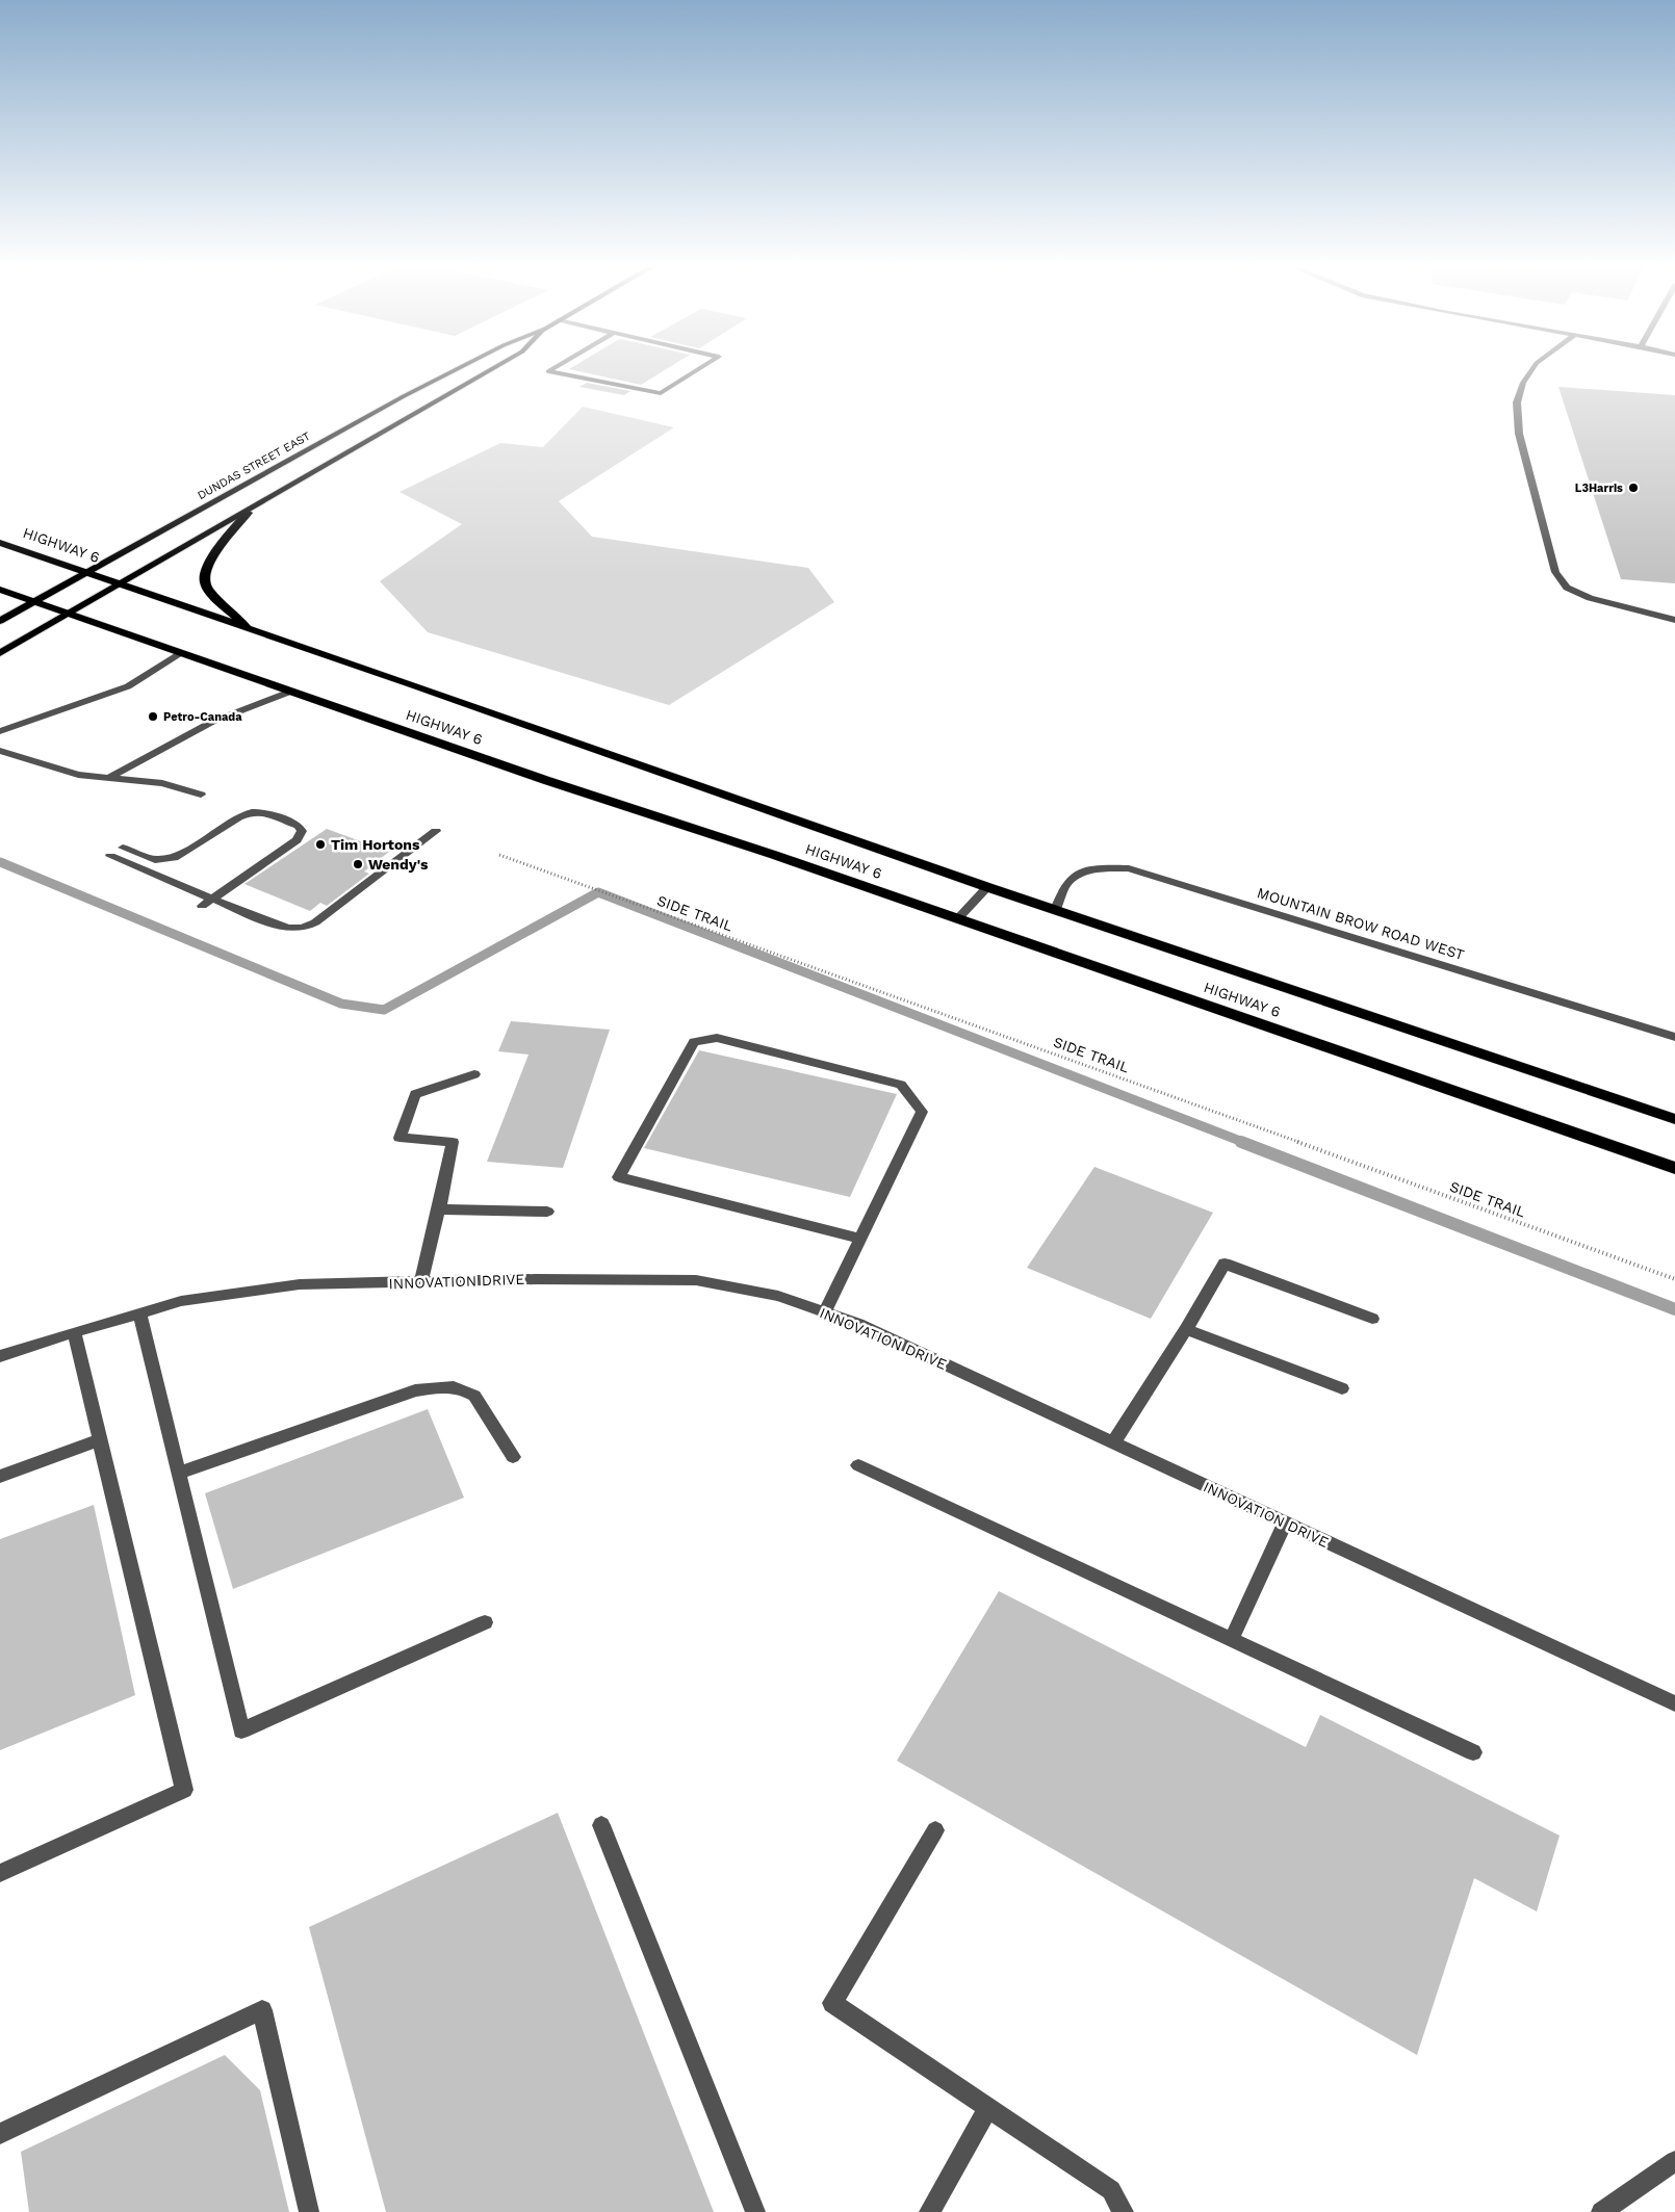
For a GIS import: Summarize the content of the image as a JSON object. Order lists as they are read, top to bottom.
{
  "streets": {
    "highway": ["HIGHWAY 6"],
    "main road": ["DUNDAS STREET EAST"],
    "street": ["MOUNTAIN BROW ROAD WEST", "INNOVATION DRIVE"],
    "path": ["SIDE TRAIL"]
  },
  "crossings": [
    ["DUNDAS STREET EAST", "HIGHWAY 6"],
    ["HIGHWAY 6", "MOUNTAIN BROW ROAD WEST"]
  ],
  "places": [
    "L3Harris",
    "Petro-Canada",
    "Tim Hortons",
    "Wendy's"
  ]
}
